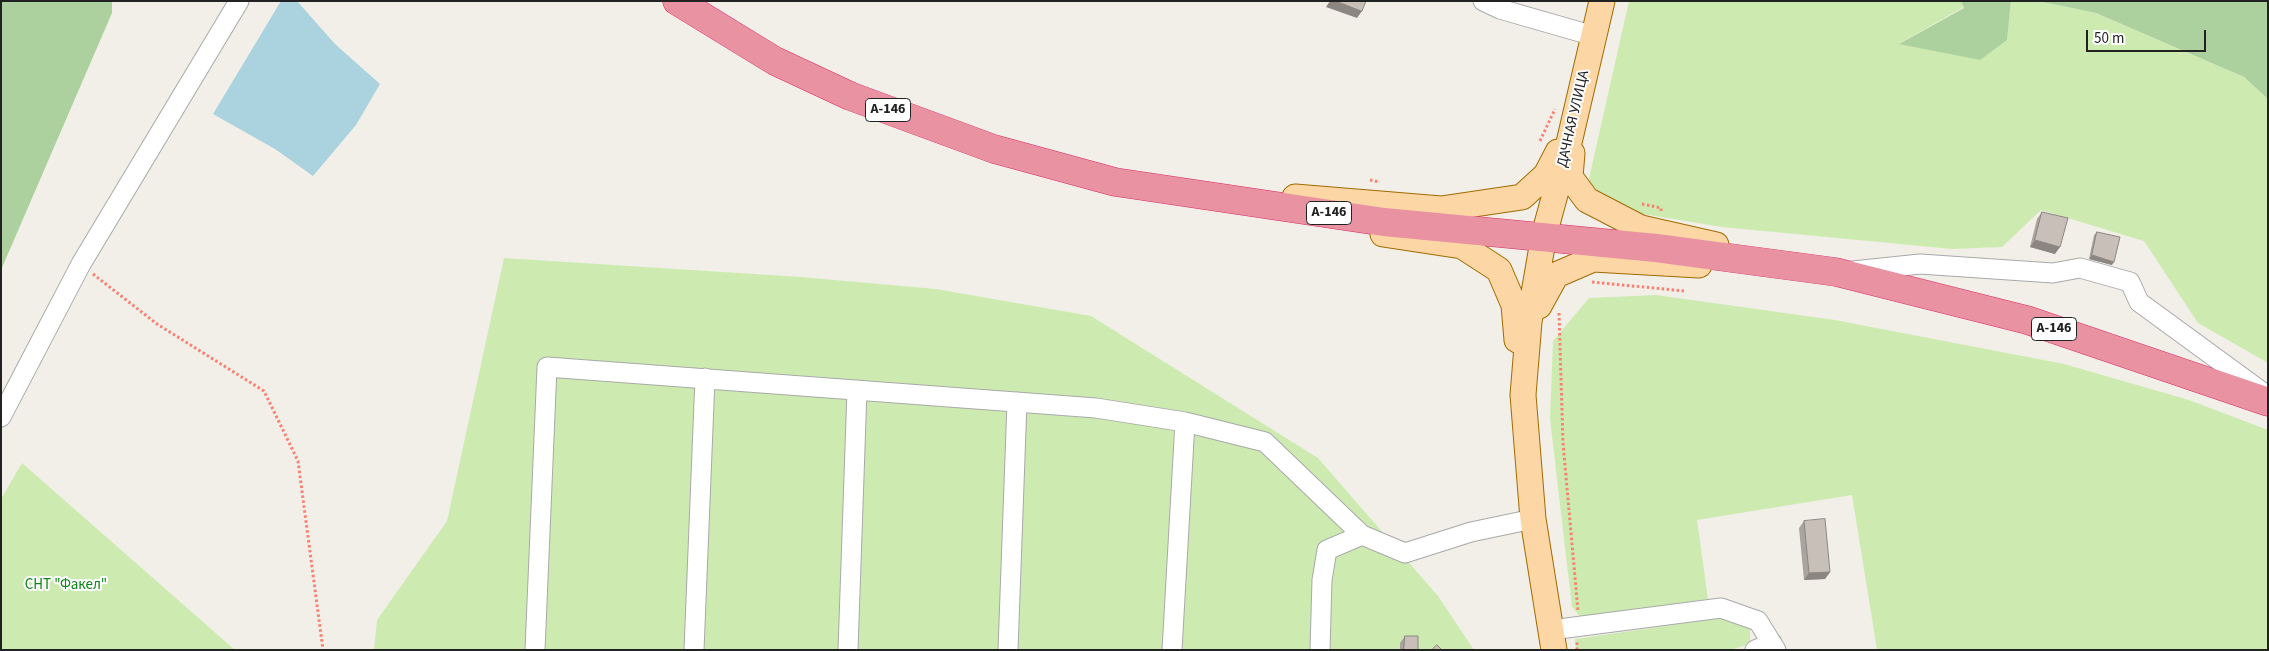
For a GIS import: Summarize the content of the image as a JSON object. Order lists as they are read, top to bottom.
{
  "streets": {
    "highway": ["А-146"],
    "main road": ["ДАЧНАЯ УЛИЦА"]
  },
  "crossings": [
    ["А-146", "ДАЧНАЯ УЛИЦА"]
  ],
  "parks": ["СНТ \"Факел\""],
  "scale_bar": "50 m"
}
